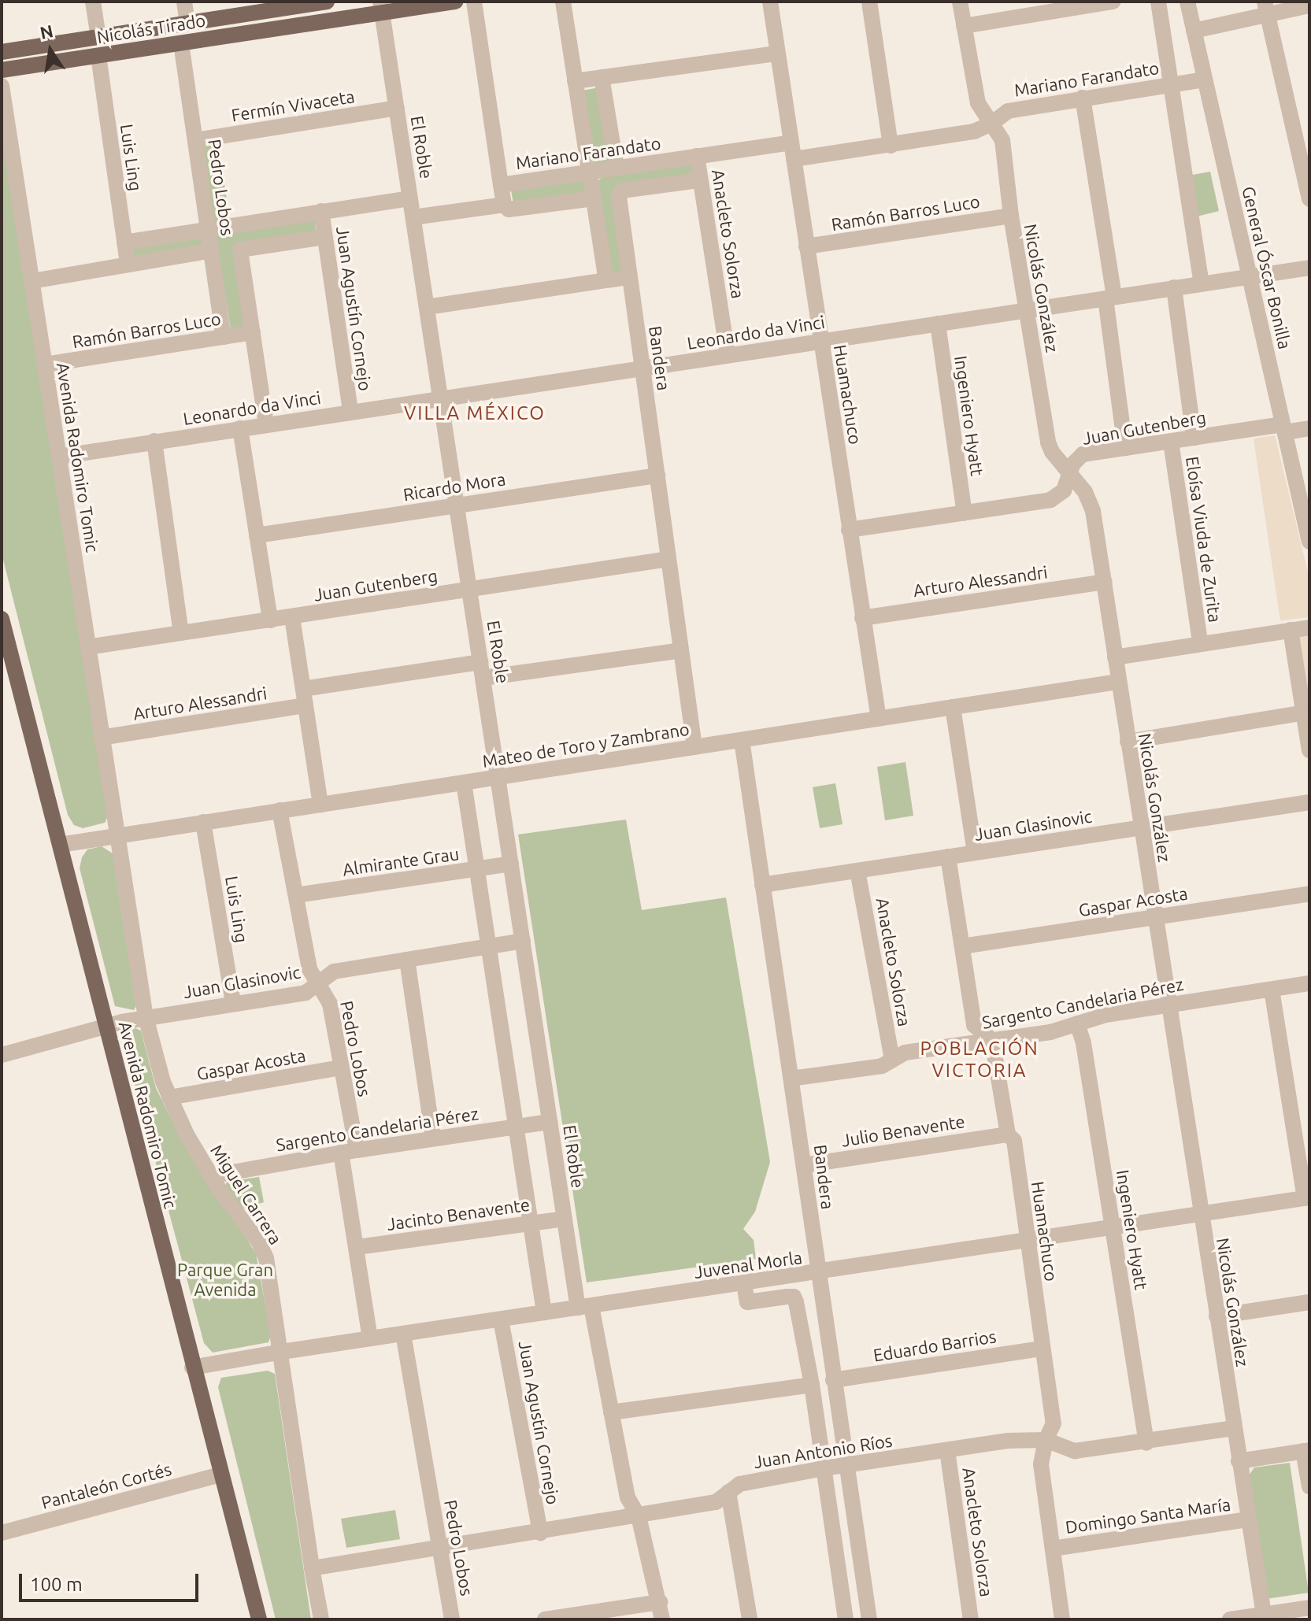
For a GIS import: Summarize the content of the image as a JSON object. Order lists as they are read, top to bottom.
{
  "streets": {
    "main road": ["Nicolás Tirado", "Avenida Radomiro Tomic"],
    "street": [
      "Mariano Farandato",
      "Fermín Vivaceta",
      "El Roble",
      "Luis Ling",
      "Pedro Lobos",
      "Ramón Barros Luco",
      "Anacleto Solorza",
      "General Óscar Bonilla",
      "Nicolás González",
      "Juan Agustín Cornejo",
      "Leonardo da Vinci",
      "Bandera",
      "Huamachuco",
      "Ingeniero Hyatt",
      "Juan Gutenberg",
      "Ricardo Mora",
      "Eloísa Viuda de Zurita",
      "Arturo Alessandri",
      "Mateo de Toro y Zambrano",
      "Juan Glasinovic",
      "Almirante Grau",
      "Gaspar Acosta",
      "Sargento Candelaria Pérez",
      "Julio Benavente",
      "Miguel Carrera",
      "Jacinto Benavente",
      "Juvenal Morla",
      "Eduardo Barrios",
      "Juan Antonio Ríos",
      "Pantaleón Cortés",
      "Domingo Santa María"
    ]
  },
  "crossings": [
    ["Nicolás Tirado", "El Roble"],
    ["Nicolás Tirado", "Luis Ling"],
    ["Nicolás Tirado", "Pedro Lobos"],
    ["Mariano Farandato", "Anacleto Solorza"],
    ["Mariano Farandato", "General Óscar Bonilla"],
    ["Mariano Farandato", "Nicolás González"],
    ["Mariano Farandato", "Huamachuco"],
    ["Fermín Vivaceta", "El Roble"],
    ["Fermín Vivaceta", "Pedro Lobos"],
    ["El Roble", "Leonardo da Vinci"],
    ["El Roble", "Juan Gutenberg"],
    ["El Roble", "Ricardo Mora"],
    ["El Roble", "Mateo de Toro y Zambrano"],
    ["El Roble", "Juan Glasinovic"],
    ["El Roble", "Almirante Grau"],
    ["El Roble", "Sargento Candelaria Pérez"],
    ["El Roble", "Jacinto Benavente"],
    ["El Roble", "Juvenal Morla"],
    ["El Roble", "Juan Antonio Ríos"],
    ["Luis Ling", "Mateo de Toro y Zambrano"],
    ["Luis Ling", "Juan Glasinovic"],
    ["Pedro Lobos", "Ramón Barros Luco"],
    ["Pedro Lobos", "Juan Agustín Cornejo"],
    ["Pedro Lobos", "Leonardo da Vinci"],
    ["Pedro Lobos", "Mateo de Toro y Zambrano"],
    ["Pedro Lobos", "Juan Glasinovic"],
    ["Pedro Lobos", "Almirante Grau"],
    ["Pedro Lobos", "Gaspar Acosta"],
    ["Pedro Lobos", "Sargento Candelaria Pérez"],
    ["Pedro Lobos", "Jacinto Benavente"],
    ["Pedro Lobos", "Juvenal Morla"],
    ["Pedro Lobos", "Juan Antonio Ríos"],
    ["Ramón Barros Luco", "Nicolás González"],
    ["Ramón Barros Luco", "Huamachuco"],
    ["Ramón Barros Luco", "Avenida Radomiro Tomic"],
    ["Anacleto Solorza", "Leonardo da Vinci"],
    ["Anacleto Solorza", "Bandera"],
    ["Anacleto Solorza", "Juan Glasinovic"],
    ["Anacleto Solorza", "Sargento Candelaria Pérez"],
    ["Anacleto Solorza", "Juan Antonio Ríos"],
    ["General Óscar Bonilla", "Leonardo da Vinci"],
    ["General Óscar Bonilla", "Juan Gutenberg"],
    ["Nicolás González", "Leonardo da Vinci"],
    ["Nicolás González", "Juan Gutenberg"],
    ["Nicolás González", "Arturo Alessandri"],
    ["Nicolás González", "Mateo de Toro y Zambrano"],
    ["Nicolás González", "Juan Glasinovic"],
    ["Nicolás González", "Gaspar Acosta"],
    ["Nicolás González", "Sargento Candelaria Pérez"],
    ["Nicolás González", "Juvenal Morla"],
    ["Nicolás González", "Juan Antonio Ríos"],
    ["Nicolás González", "Domingo Santa María"],
    ["Juan Agustín Cornejo", "Leonardo da Vinci"],
    ["Juan Agustín Cornejo", "Juvenal Morla"],
    ["Juan Agustín Cornejo", "Juan Antonio Ríos"],
    ["Leonardo da Vinci", "Bandera"],
    ["Leonardo da Vinci", "Huamachuco"],
    ["Leonardo da Vinci", "Ingeniero Hyatt"],
    ["Leonardo da Vinci", "Avenida Radomiro Tomic"],
    ["Leonardo da Vinci", "Eloísa Viuda de Zurita"],
    ["Bandera", "Juan Gutenberg"],
    ["Bandera", "Ricardo Mora"],
    ["Bandera", "Mateo de Toro y Zambrano"],
    ["Bandera", "Juan Glasinovic"],
    ["Bandera", "Sargento Candelaria Pérez"],
    ["Bandera", "Julio Benavente"],
    ["Bandera", "Juvenal Morla"],
    ["Bandera", "Eduardo Barrios"],
    ["Bandera", "Juan Antonio Ríos"],
    ["Huamachuco", "Juan Gutenberg"],
    ["Huamachuco", "Arturo Alessandri"],
    ["Huamachuco", "Mateo de Toro y Zambrano"],
    ["Huamachuco", "Sargento Candelaria Pérez"],
    ["Huamachuco", "Julio Benavente"],
    ["Huamachuco", "Juvenal Morla"],
    ["Huamachuco", "Eduardo Barrios"],
    ["Huamachuco", "Juan Antonio Ríos"],
    ["Huamachuco", "Domingo Santa María"],
    ["Ingeniero Hyatt", "Juan Gutenberg"],
    ["Ingeniero Hyatt", "Sargento Candelaria Pérez"],
    ["Ingeniero Hyatt", "Juvenal Morla"],
    ["Ingeniero Hyatt", "Juan Antonio Ríos"],
    ["Juan Gutenberg", "Avenida Radomiro Tomic"],
    ["Juan Gutenberg", "Eloísa Viuda de Zurita"],
    ["Avenida Radomiro Tomic", "Arturo Alessandri"],
    ["Avenida Radomiro Tomic", "Mateo de Toro y Zambrano"],
    ["Avenida Radomiro Tomic", "Juan Glasinovic"],
    ["Avenida Radomiro Tomic", "Miguel Carrera"],
    ["Avenida Radomiro Tomic", "Juvenal Morla"],
    ["Avenida Radomiro Tomic", "Pantaleón Cortés"],
    ["Mateo de Toro y Zambrano", "Miguel Carrera"],
    ["Juan Glasinovic", "Miguel Carrera"],
    ["Gaspar Acosta", "Miguel Carrera"],
    ["Sargento Candelaria Pérez", "Miguel Carrera"],
    ["Miguel Carrera", "Juvenal Morla"],
    ["Miguel Carrera", "Juan Antonio Ríos"]
  ],
  "districts": ["VILLA MÉXICO", "POBLACIÓN VICTORIA"],
  "parks": ["Parque Gran Avenida"],
  "scale_bar": "100 m",
  "north": "top"
}
